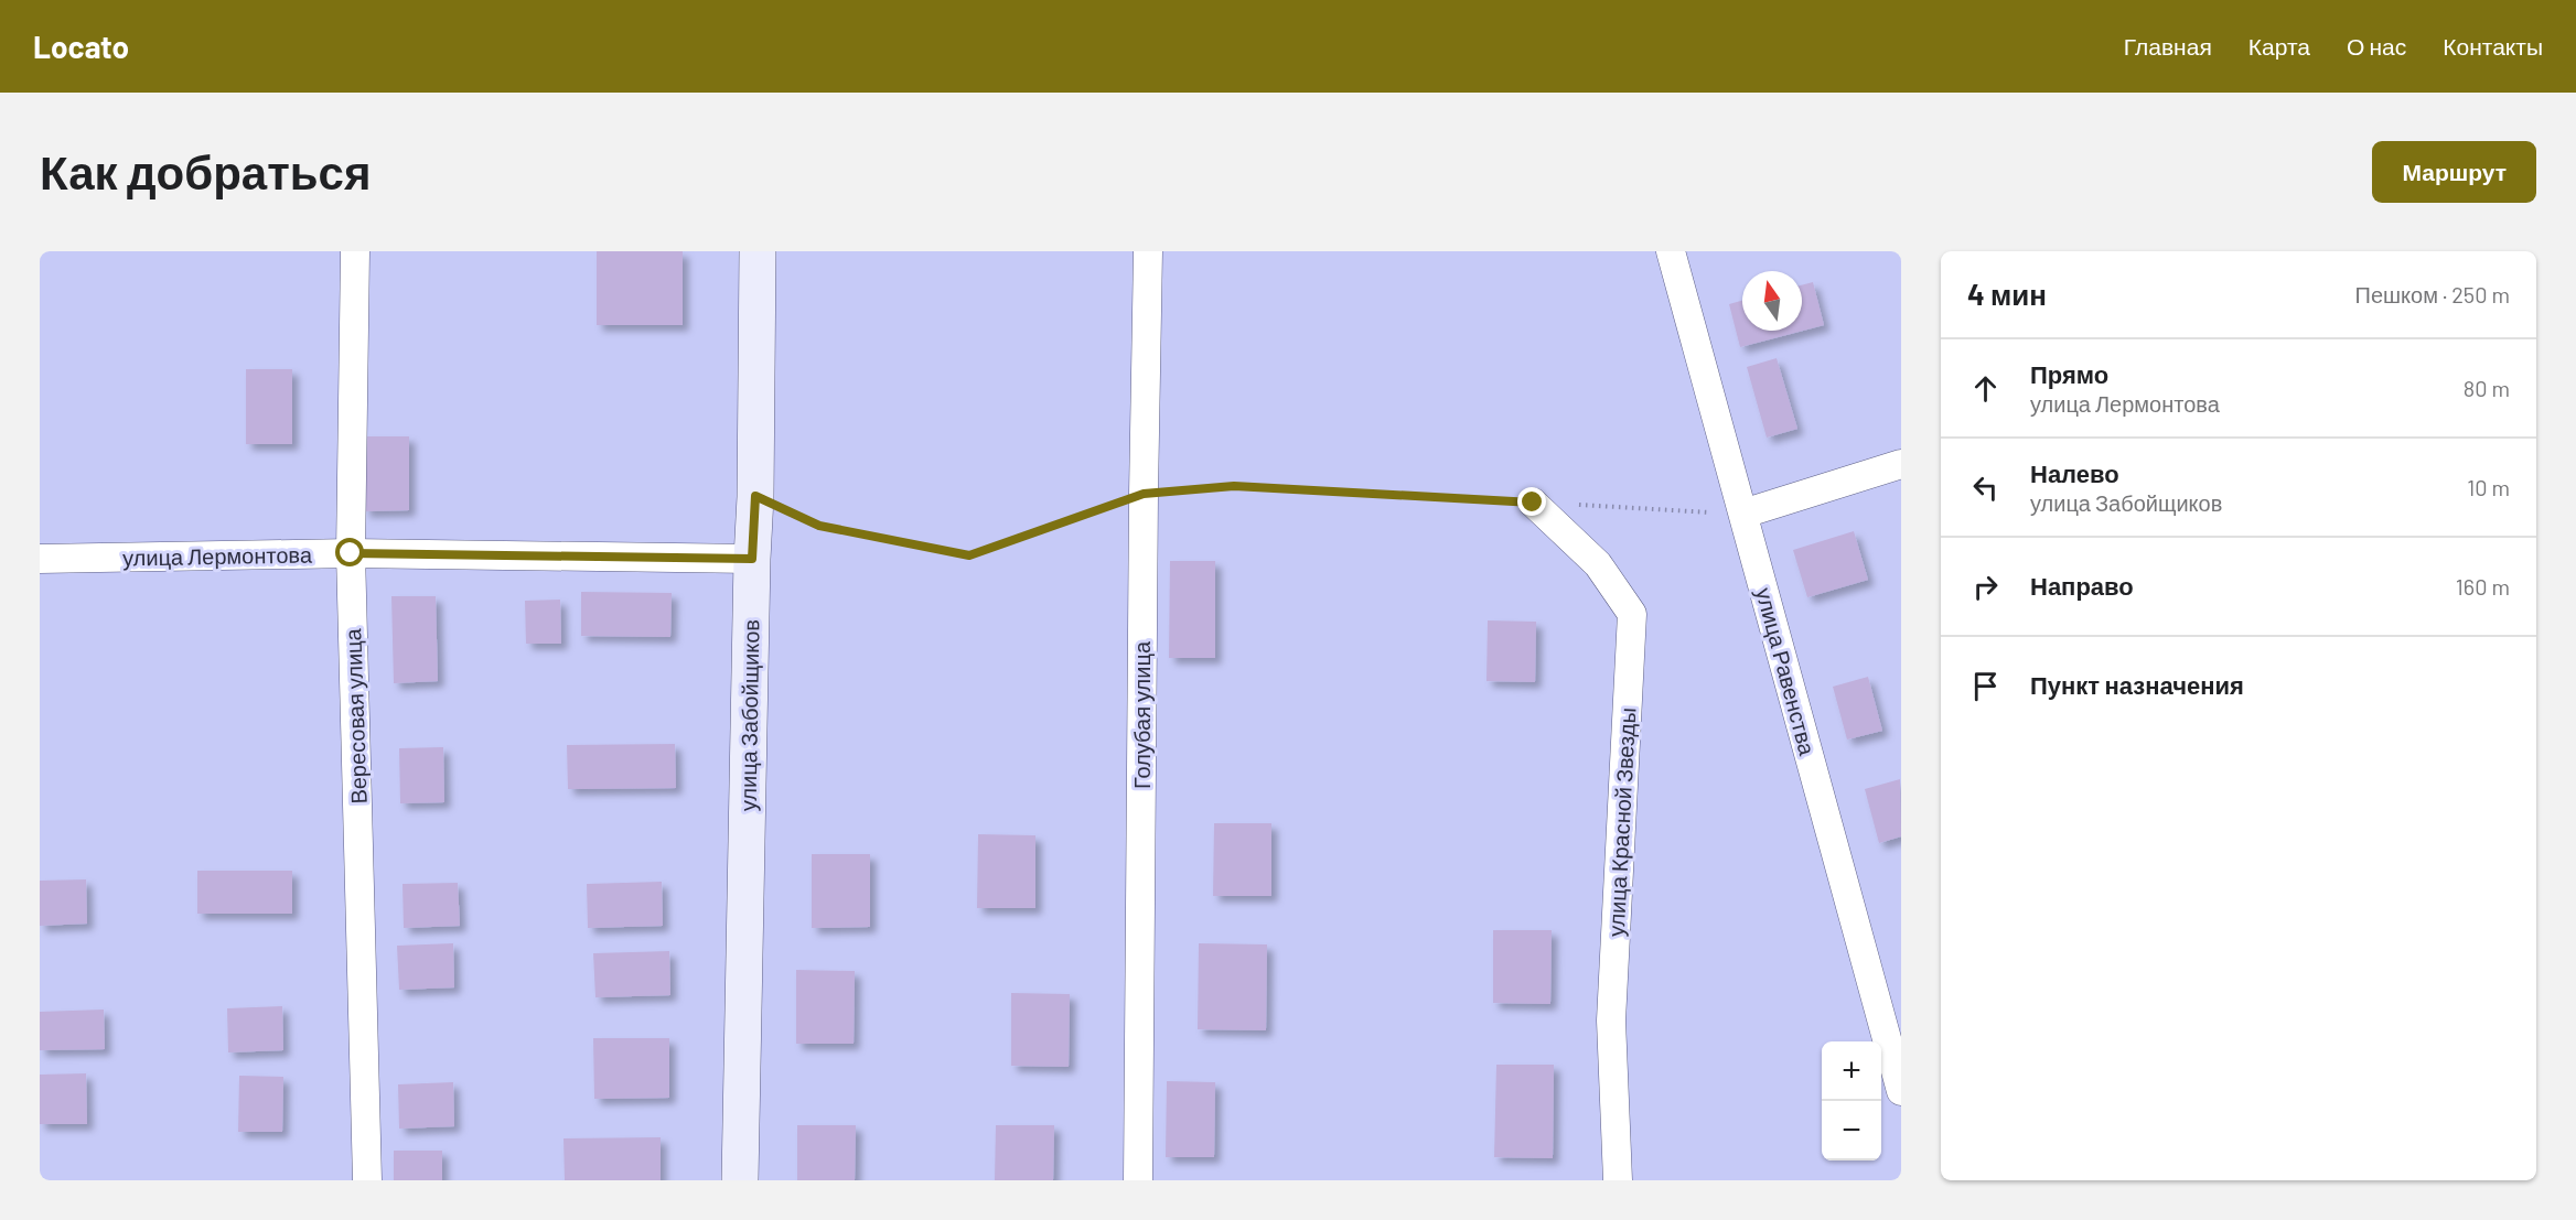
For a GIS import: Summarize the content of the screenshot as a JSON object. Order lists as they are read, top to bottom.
{
  "streets": {
    "street": [
      "улица Лермонтова",
      "улица Равенства",
      "улица Забойщиков",
      "Голубая улица",
      "Вересовая улица",
      "улица Красной Звезды"
    ]
  },
  "crossings": [
    ["улица Лермонтова", "улица Забойщиков"],
    ["улица Лермонтова", "Вересовая улица"]
  ],
  "north": "top",
  "page": {
    "header": "Locato",
    "nav": [
      "Главная",
      "Карта",
      "О нас",
      "Контакты"
    ],
    "buttons": "Маршрут",
    "title": "Как добраться",
    "heading": ["4 мин", "Пешком · 250 m"],
    "list": [
      ["Прямо", "улица Лермонтова", "80 m"],
      ["Налево", "улица Забойщиков", "10 m"],
      ["Направо", "160 m"],
      "Пункт назначения"
    ],
    "map_buttons": ["+", "−"]
  }
}
